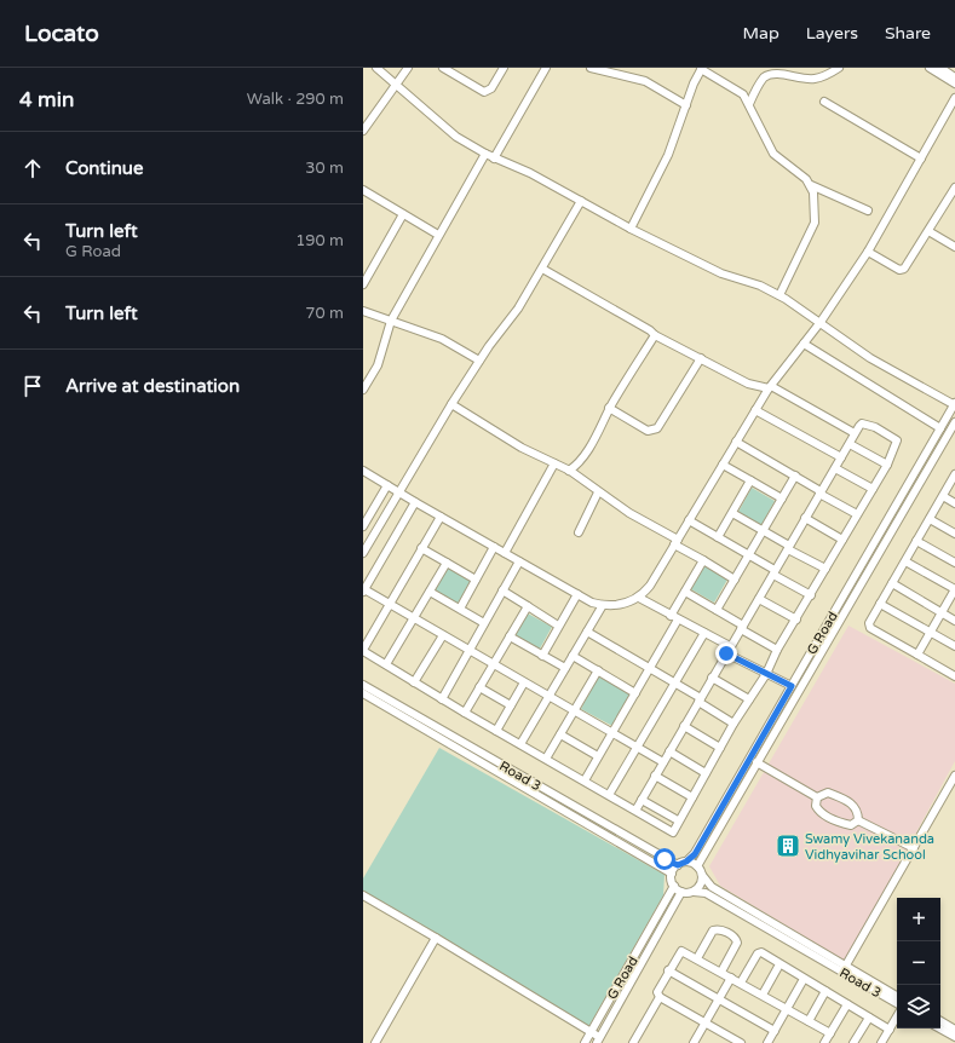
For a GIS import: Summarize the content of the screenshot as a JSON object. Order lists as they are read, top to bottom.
{
  "streets": {
    "street": ["G Road", "Road 3"]
  },
  "crossings": [
    ["G Road", "Road 3"]
  ],
  "places": {
    "building": ["Swamy Vivekananda Vidhyavihar School"]
  },
  "page": {
    "header": "Locato",
    "nav": ["Map", "Layers", "Share"],
    "heading": ["4 min", "Walk · 290 m"],
    "list": [
      ["Continue", "30 m"],
      ["Turn left", "G Road", "190 m"],
      ["Turn left", "70 m"],
      "Arrive at destination"
    ],
    "map_buttons": ["+", "−"]
  }
}
